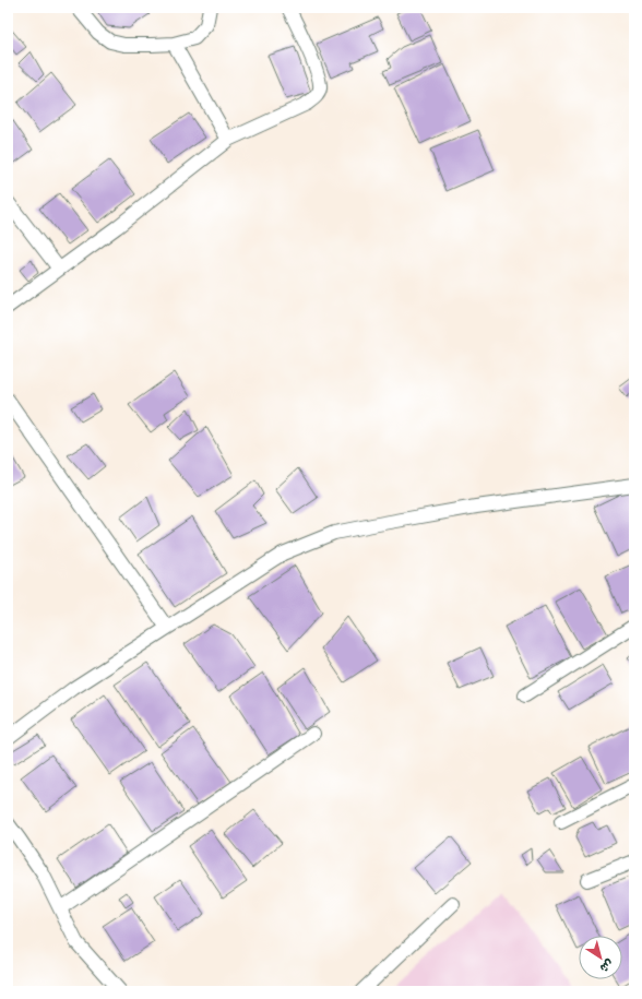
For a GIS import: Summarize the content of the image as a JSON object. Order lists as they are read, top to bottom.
{
  "north": "bottom right"
}
